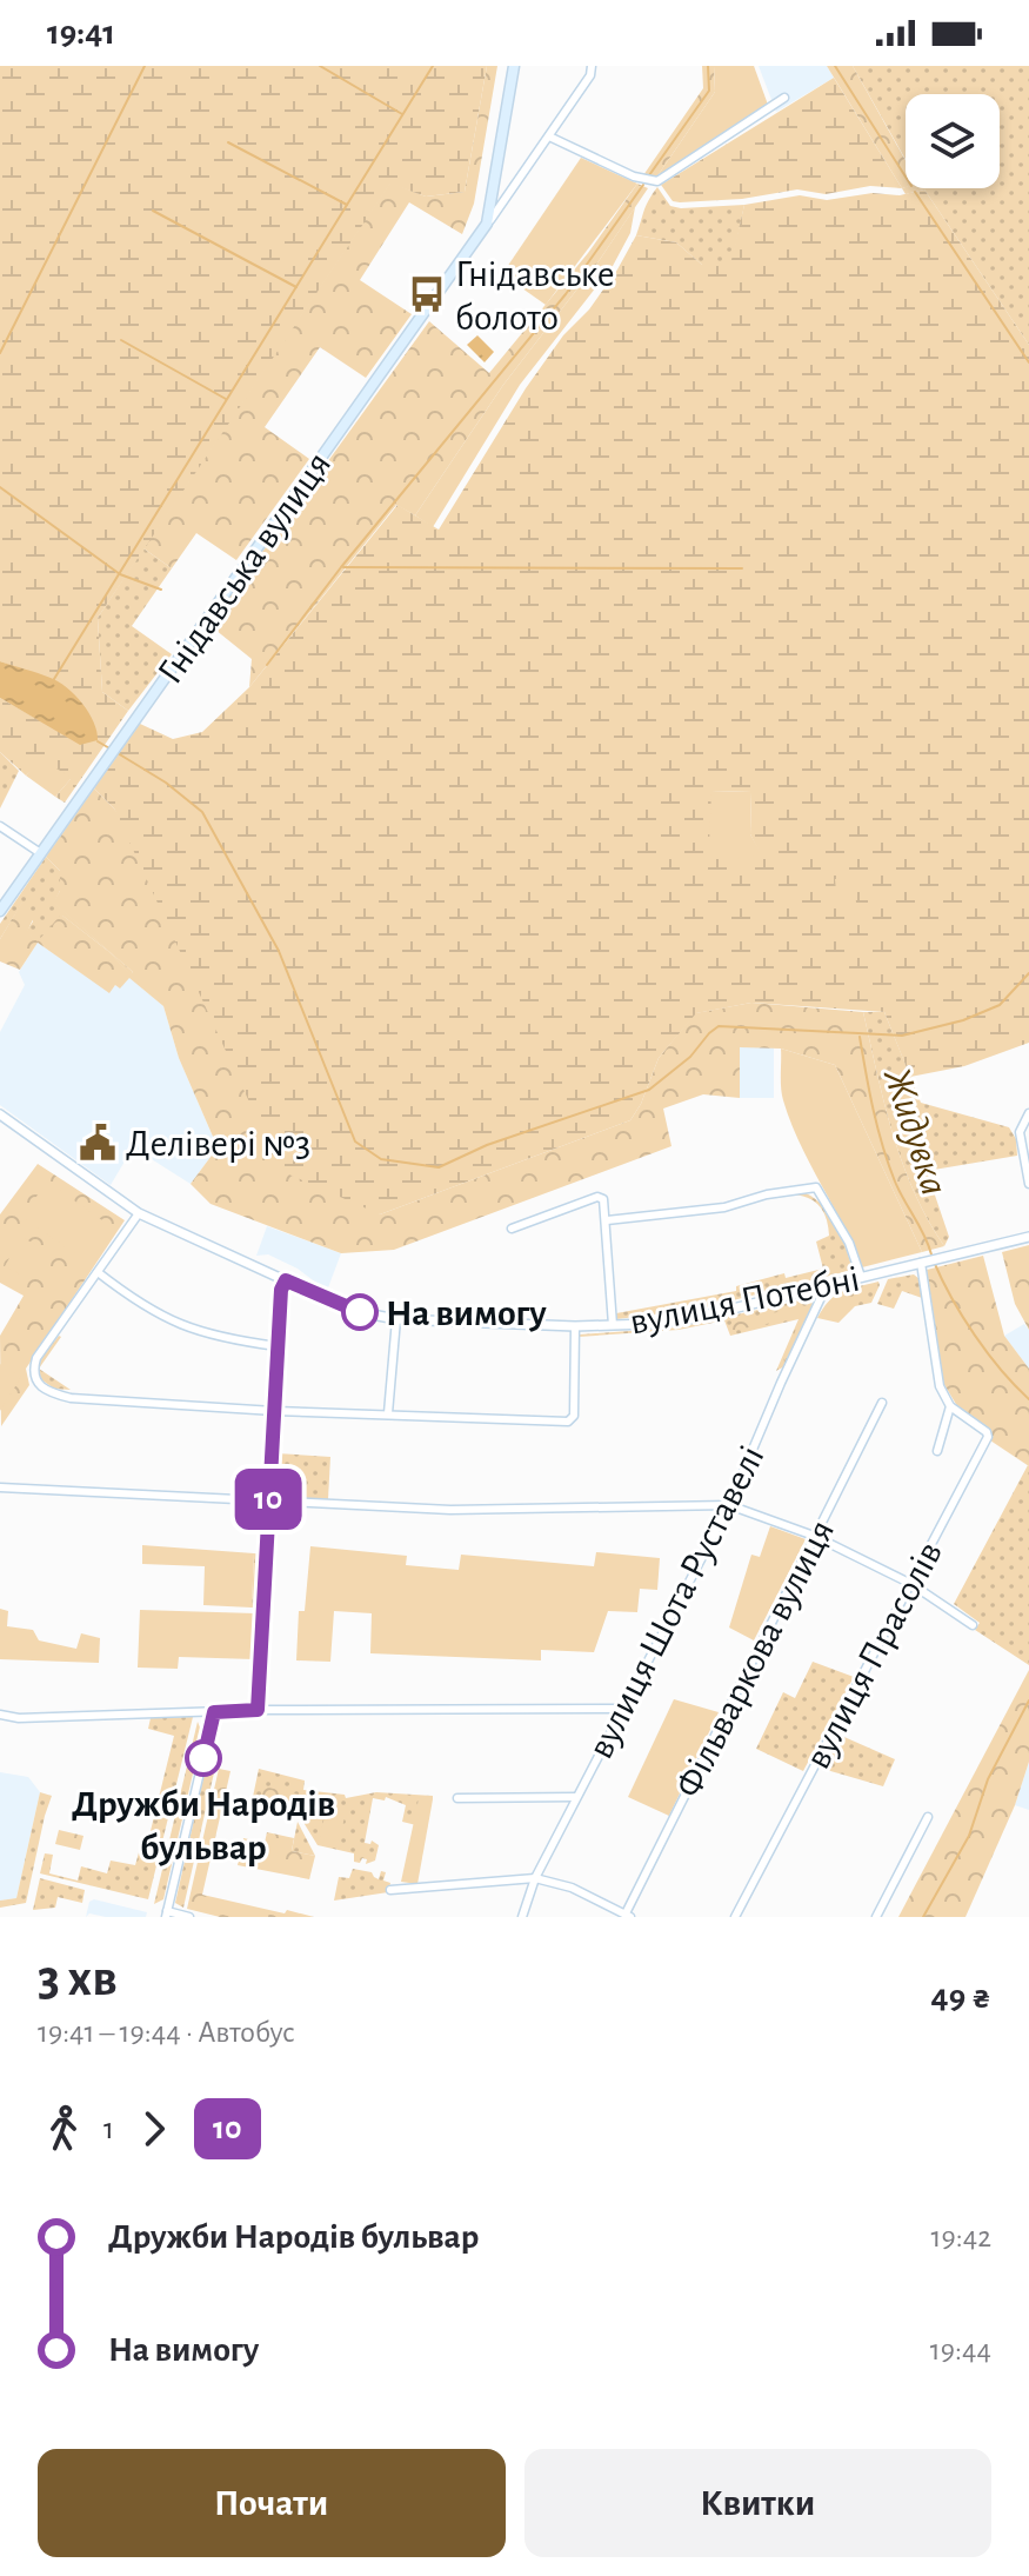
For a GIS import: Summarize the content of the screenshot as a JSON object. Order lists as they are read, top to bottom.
{
  "streets": {
    "main road": ["Гнідавська вулиця"],
    "street": [
      "вулиця Потебні",
      "вулиця Шота Руставелі",
      "вулиця Прасолів",
      "Фільваркова вулиця"
    ]
  },
  "crossings": [
    ["вулиця Потебні", "вулиця Шота Руставелі"]
  ],
  "water": ["Жидувка"],
  "places": {
    "bus stop": ["Гнідавське болото"],
    "public building": ["Делівері №3"],
    "other": ["На вимогу", "Дружби Народів бульвар"]
  },
  "lines": ["bus line 10"],
  "page": {
    "status": "19:41",
    "on_map": "10",
    "heading": ["3 хв", "19:41 – 19:44 · Автобус", "49 ₴"],
    "legs": ["1", "10"],
    "list": [
      {
        "name": "Дружби Народів бульвар",
        "value": "19:42"
      },
      {
        "name": "На вимогу",
        "value": "19:44"
      }
    ],
    "buttons": ["Почати", "Квитки"]
  }
}
